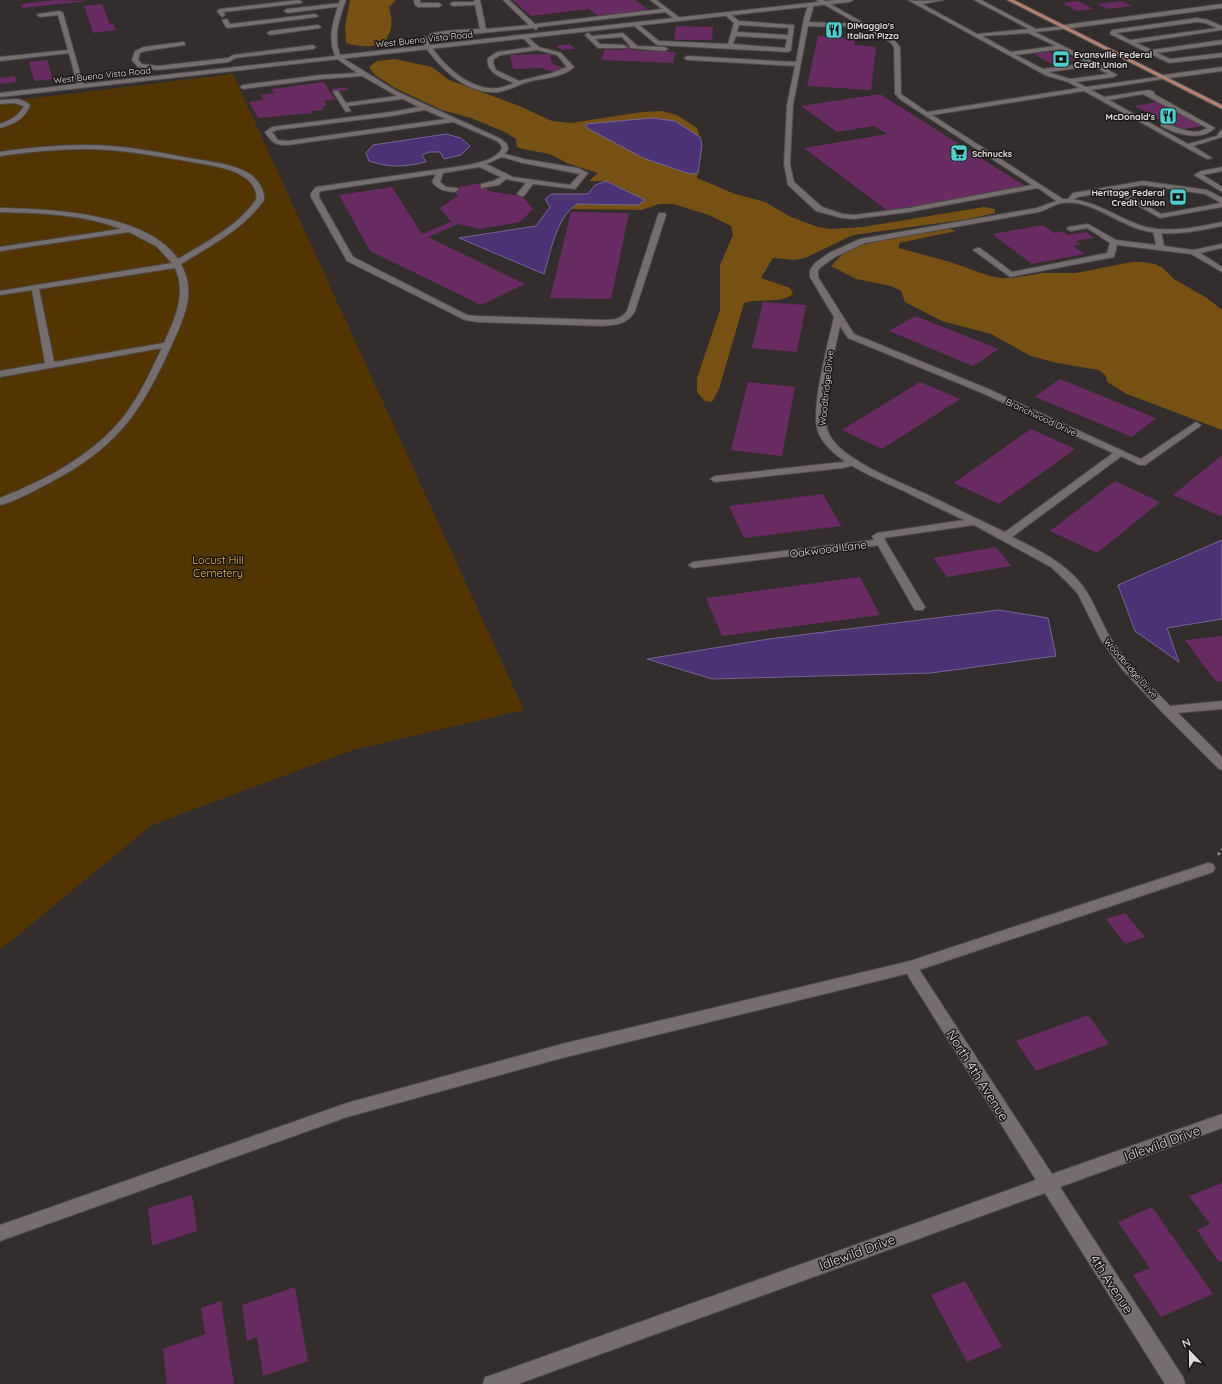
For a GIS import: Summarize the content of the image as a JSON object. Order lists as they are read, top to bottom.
{
  "streets": {
    "street": [
      "West Buena Vista Road",
      "Woodbridge Drive",
      "Branchwood Drive",
      "Oakwood Lane",
      "North 4th Avenue",
      "Idlewild Drive",
      "4th Avenue"
    ]
  },
  "crossings": [
    ["Woodbridge Drive", "Branchwood Drive"],
    ["Woodbridge Drive", "Oakwood Lane"],
    ["North 4th Avenue", "Idlewild Drive"],
    ["North 4th Avenue", "4th Avenue"],
    ["Idlewild Drive", "4th Avenue"]
  ],
  "parks": ["Locust Hill Cemetery"],
  "places": {
    "restaurant": ["DiMaggio's Italian Pizza", "McDonald's"],
    "bank": ["Evansville Federal Credit Union", "Heritage Federal Credit Union"],
    "supermarket": ["Schnucks"]
  },
  "north": "top"
}
